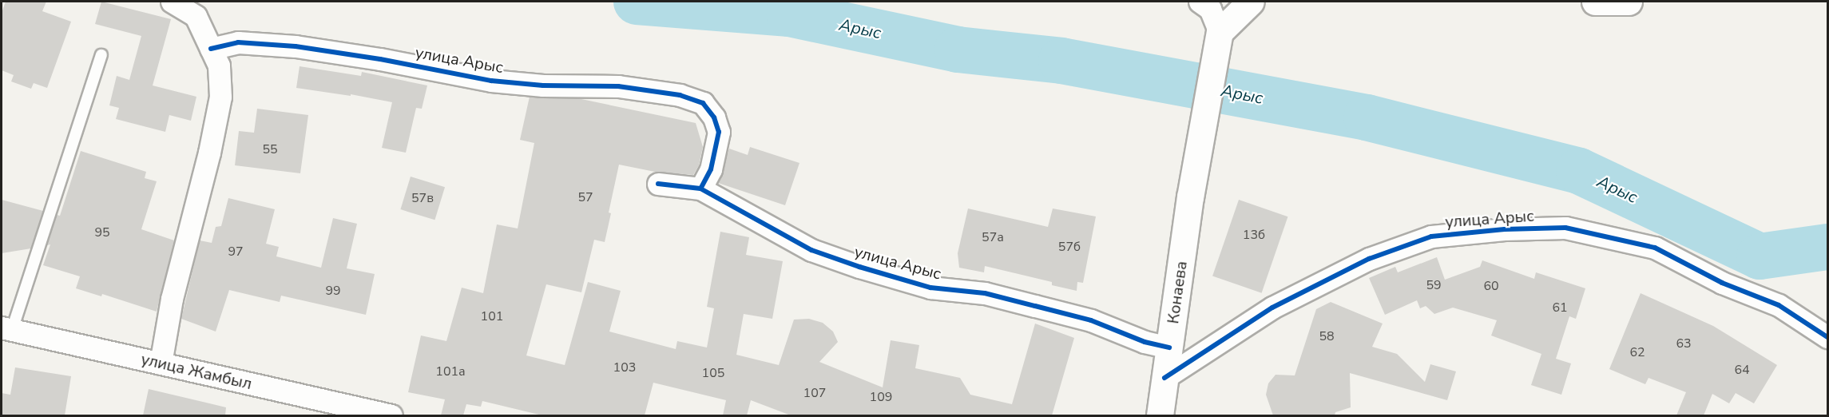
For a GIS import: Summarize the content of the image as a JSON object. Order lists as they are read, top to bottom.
{
  "streets": {
    "street": ["улица Арыс", "Конаева", "улица Жамбыл"]
  },
  "crossings": [
    ["улица Арыс", "Конаева"]
  ],
  "water": ["Арыс"],
  "house_numbers": [
    "55",
    "57",
    "57в",
    "95",
    "13б",
    "57а",
    "57б",
    "97",
    "59",
    "60",
    "99",
    "61",
    "101",
    "58",
    "63",
    "62",
    "103",
    "64",
    "101а",
    "105",
    "107",
    "109"
  ]
}
